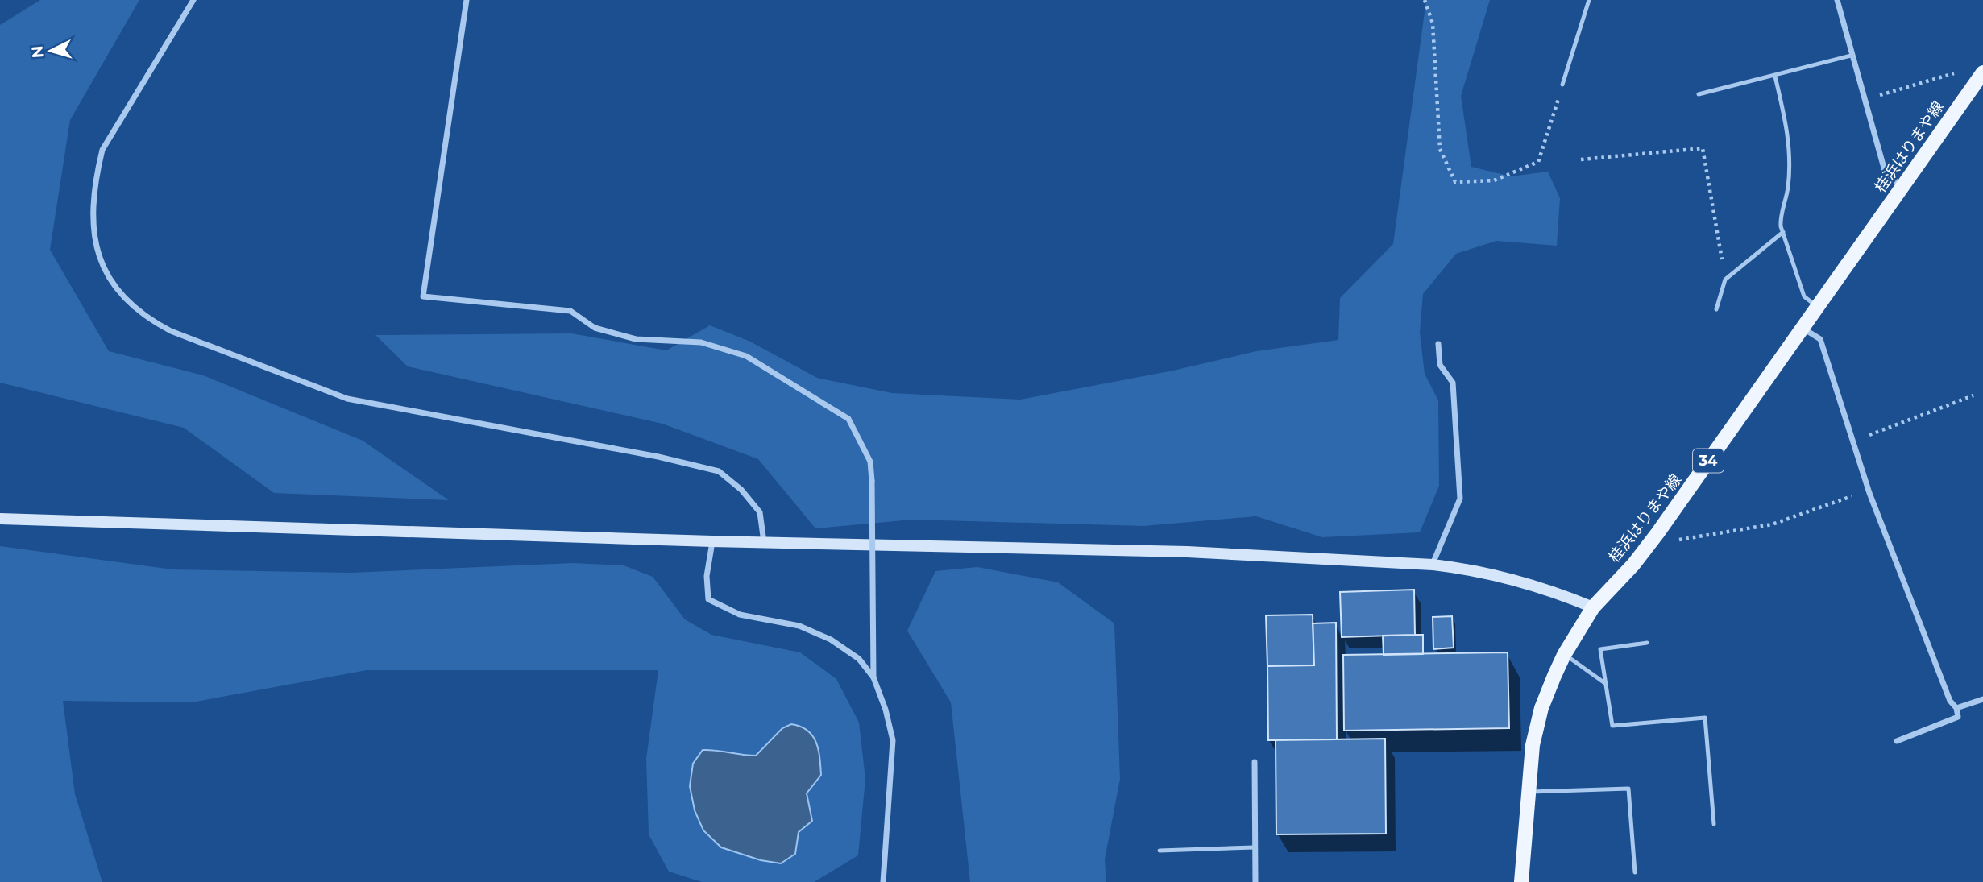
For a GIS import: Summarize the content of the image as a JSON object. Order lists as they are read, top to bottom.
{
  "streets": {
    "main road": ["桂浜はりまや線", "34"]
  },
  "north": "left"
}
